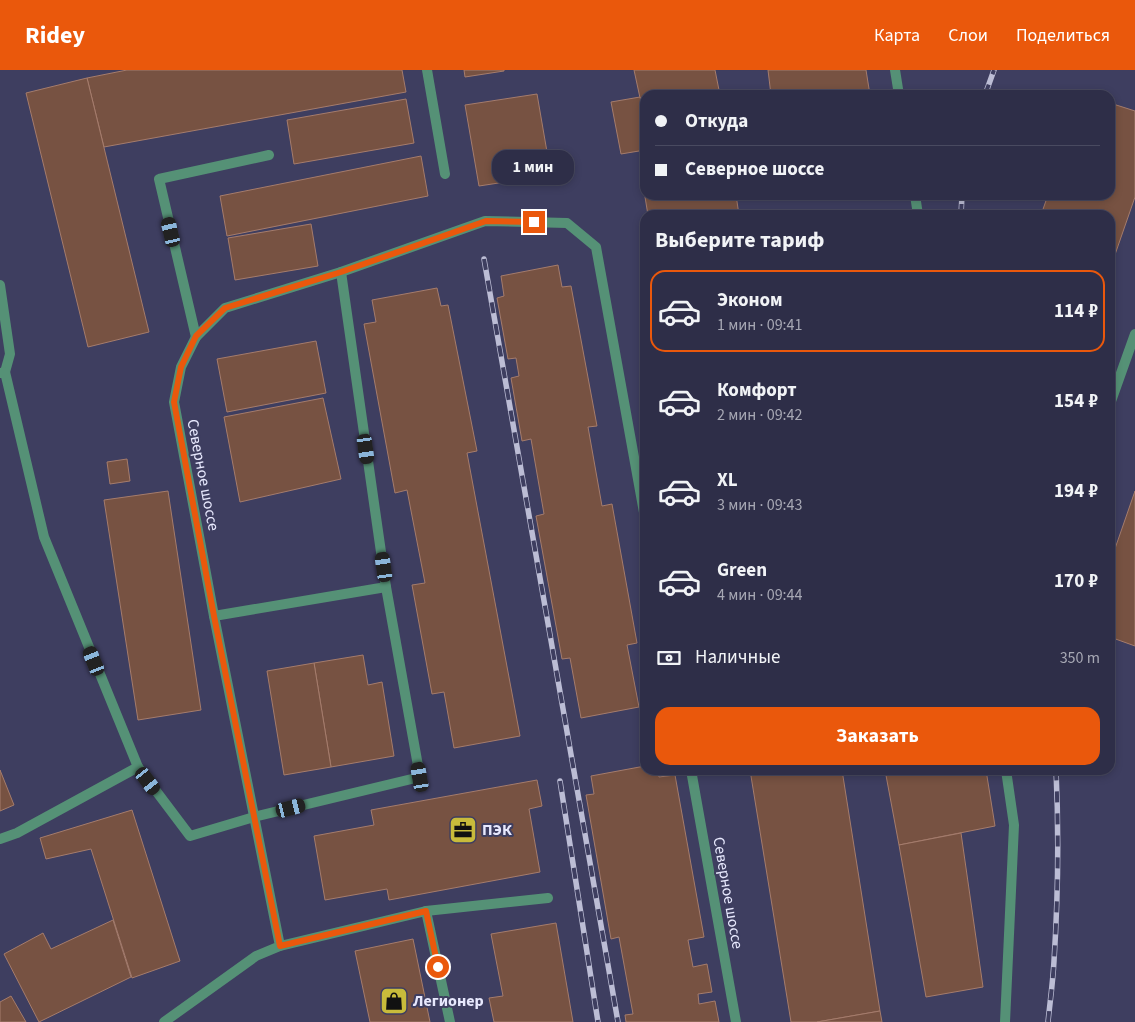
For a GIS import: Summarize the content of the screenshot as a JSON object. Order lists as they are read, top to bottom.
{
  "streets": {
    "lane": ["Северное шоссе"]
  },
  "places": {
    "office": ["ПЭК"],
    "shop": ["Легионер"]
  },
  "page": {
    "header": "Ridey",
    "nav": ["Карта", "Слои", "Поделиться"],
    "banner": ["Откуда", "Северное шоссе"],
    "bubble": "1 мин",
    "heading": "Выберите тариф",
    "list": [
      {
        "name": "Эконом",
        "note": "1 мин · 09:41",
        "value": "114 ₽"
      },
      {
        "name": "Комфорт",
        "note": "2 мин · 09:42",
        "value": "154 ₽"
      },
      {
        "name": "XL",
        "note": "3 мин · 09:43",
        "value": "194 ₽"
      },
      {
        "name": "Green",
        "note": "4 мин · 09:44",
        "value": "170 ₽"
      }
    ],
    "pay": ["Наличные", "350 m"],
    "buttons": "Заказать"
  }
}
